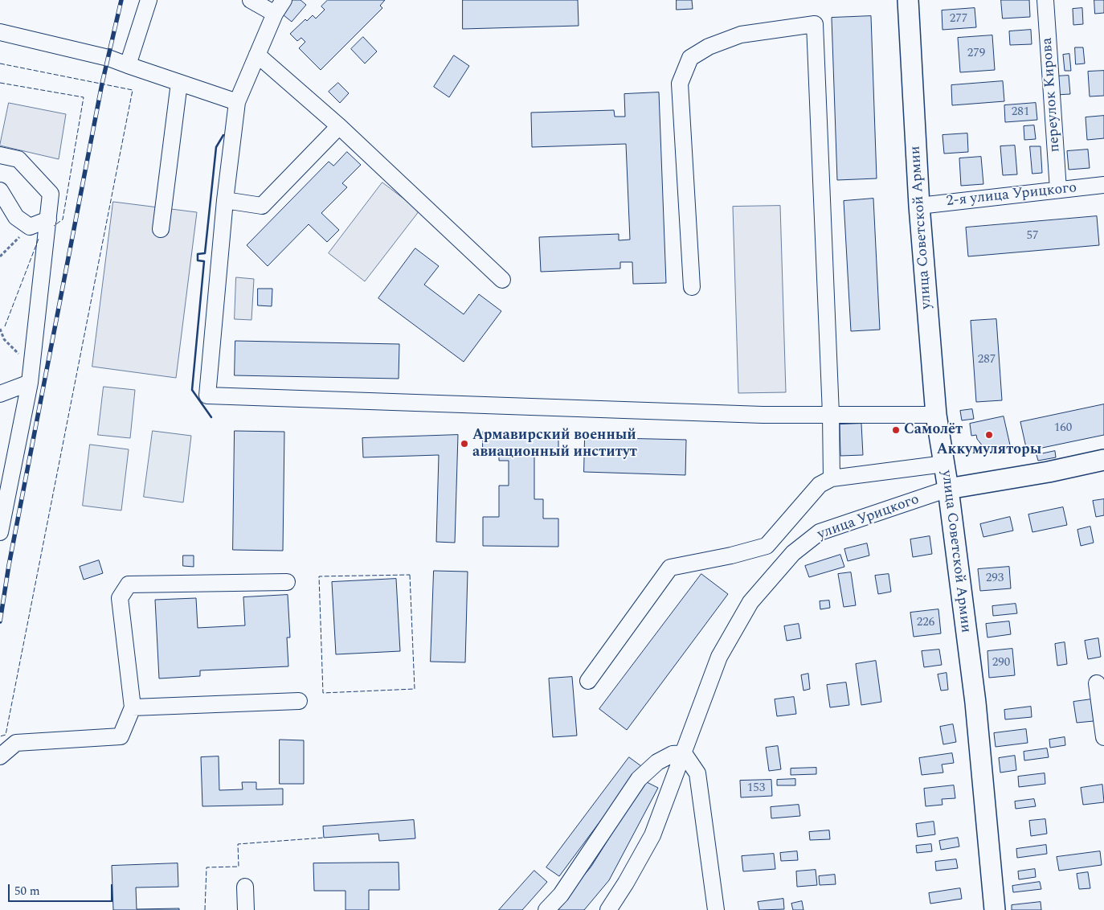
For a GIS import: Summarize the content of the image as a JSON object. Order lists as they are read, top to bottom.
{
  "streets": {
    "main road": ["улица Советской Армии", "улица Урицкого"],
    "street": ["переулок Кирова", "2-я улица Урицкого"]
  },
  "crossings": [
    ["переулок Кирова", "2-я улица Урицкого"],
    ["2-я улица Урицкого", "улица Советской Армии"],
    ["улица Советской Армии", "улица Урицкого"]
  ],
  "places": ["Самолёт", "Аккумуляторы", "Армавирский военный авиационный институт"],
  "house_numbers": [
    "277",
    "279",
    "281",
    "57",
    "287",
    "160",
    "293",
    "226",
    "290",
    "153"
  ],
  "scale_bar": "50 m"
}
